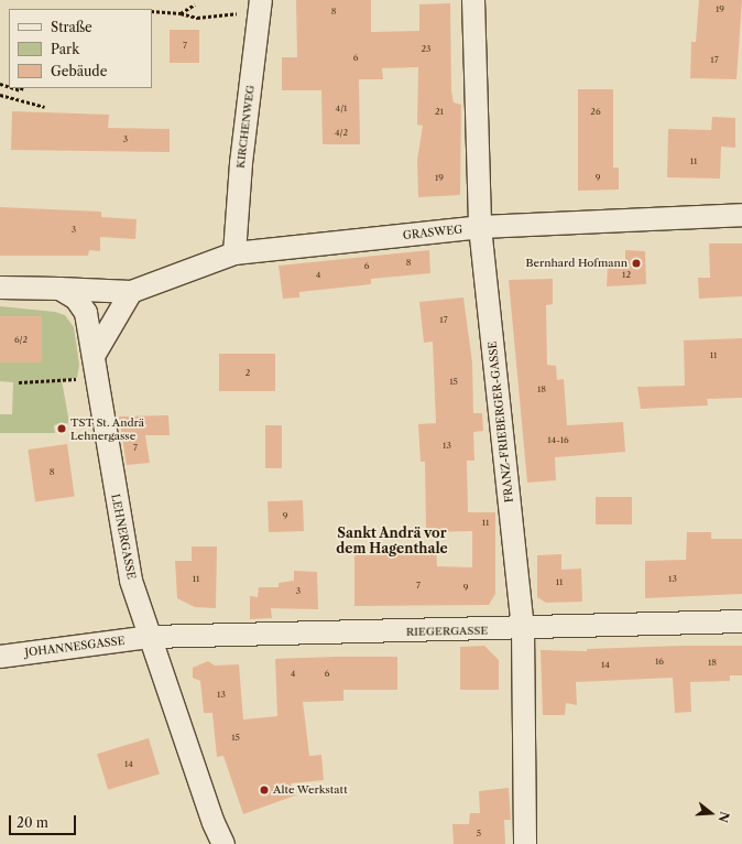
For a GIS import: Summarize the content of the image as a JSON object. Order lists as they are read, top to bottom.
{
  "streets": {
    "street": [
      "KIRCHENWEG",
      "GRASWEG",
      "FRANZ-FRIEBERGER-GASSE",
      "LEHNERGASSE",
      "RIEGERGASSE",
      "JOHANNESGASSE"
    ]
  },
  "crossings": [
    ["KIRCHENWEG", "GRASWEG"],
    ["GRASWEG", "FRANZ-FRIEBERGER-GASSE"],
    ["GRASWEG", "LEHNERGASSE"],
    ["FRANZ-FRIEBERGER-GASSE", "RIEGERGASSE"],
    ["LEHNERGASSE", "RIEGERGASSE"],
    ["LEHNERGASSE", "JOHANNESGASSE"],
    ["RIEGERGASSE", "JOHANNESGASSE"]
  ],
  "districts": ["Sankt Andrä vor dem Hagenthale"],
  "places": ["Bernhard Hofmann", "TST St. Andrä Lehnergasse", "Alte Werkstatt"],
  "house_numbers": [
    "19",
    "8",
    "7",
    "23",
    "6",
    "17",
    "4/1",
    "21",
    "26",
    "4/2",
    "3",
    "11",
    "19",
    "9",
    "3",
    "8",
    "6",
    "4",
    "12",
    "17",
    "6/2",
    "11",
    "2",
    "15",
    "18",
    "14-16",
    "13",
    "7",
    "8",
    "9",
    "11",
    "11",
    "13",
    "11",
    "7",
    "9",
    "3",
    "16",
    "18",
    "14",
    "4",
    "6",
    "13",
    "15",
    "14",
    "5"
  ],
  "legend": ["Straße", "Park", "Gebäude"],
  "scale_bar": "20 m",
  "north": "right"
}
